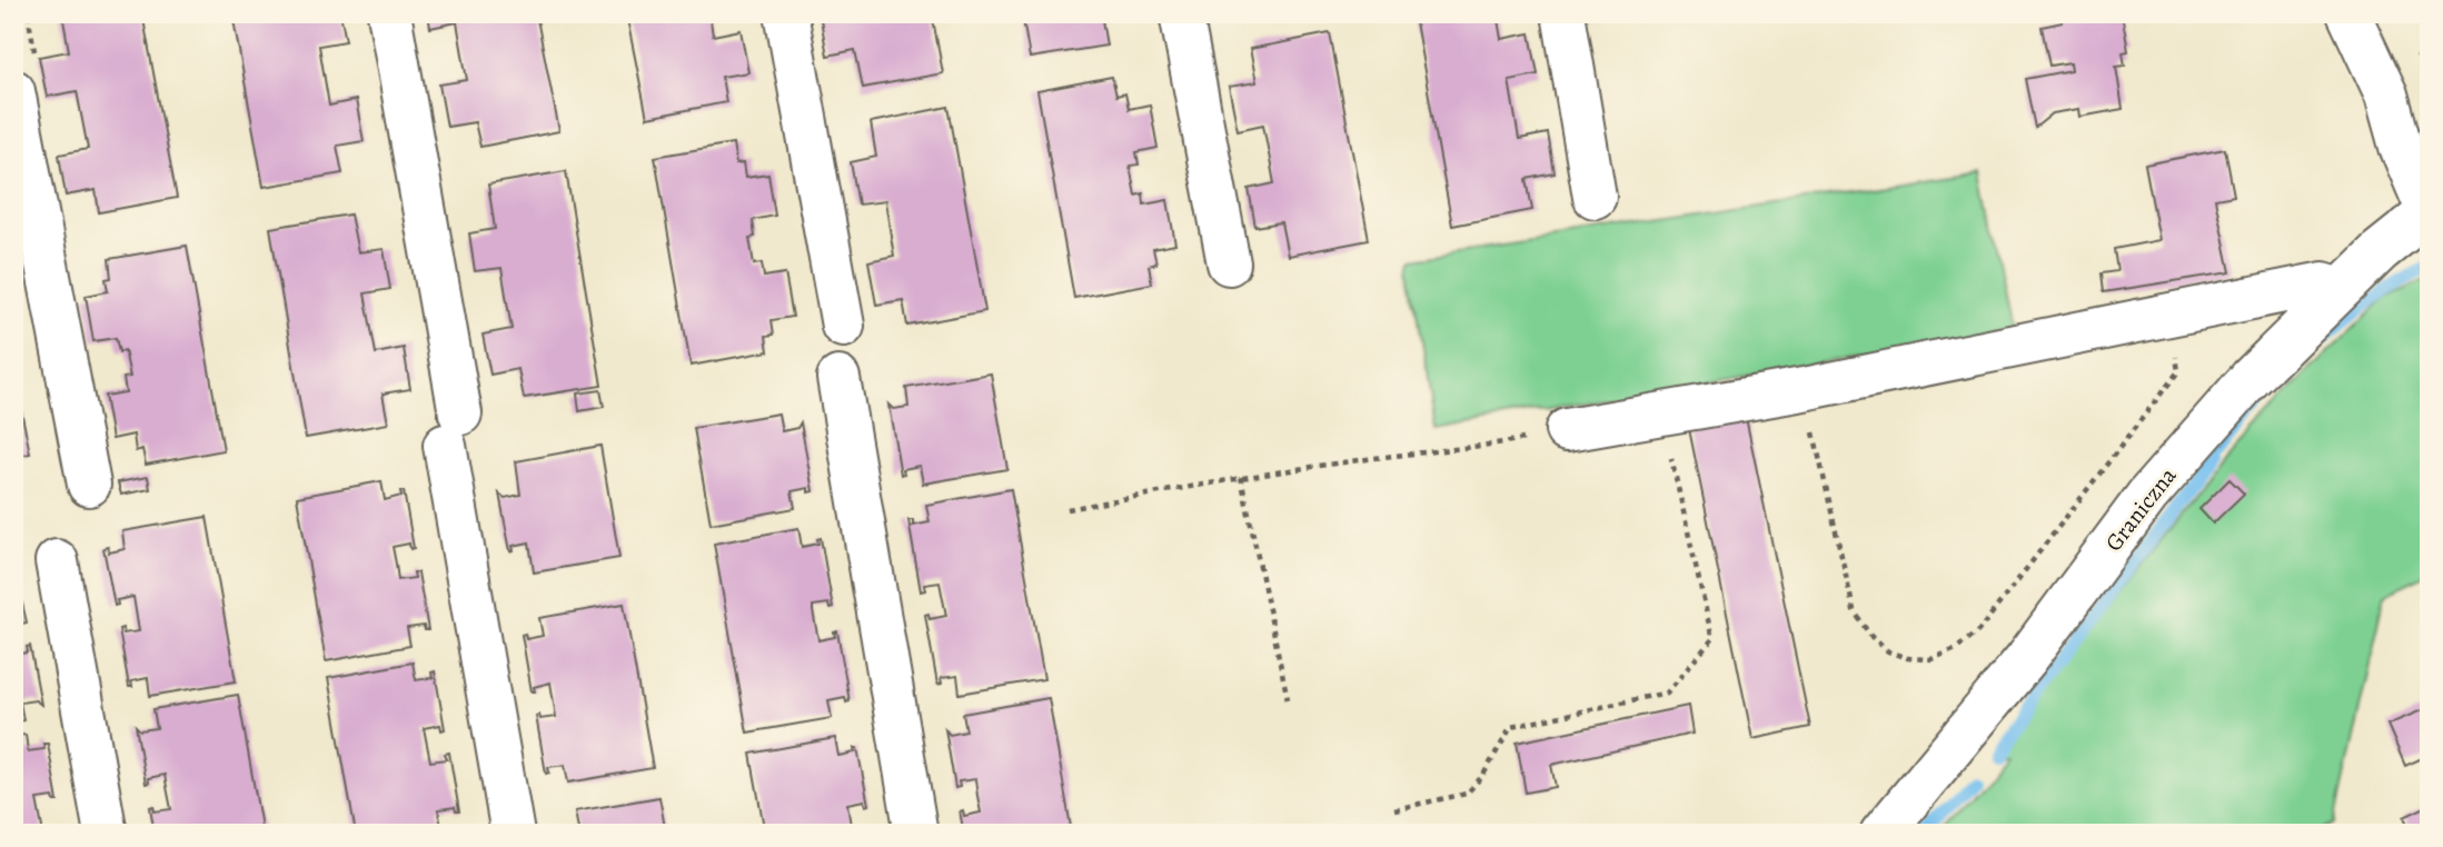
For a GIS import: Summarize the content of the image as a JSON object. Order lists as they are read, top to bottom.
{
  "streets": {
    "street": ["Graniczna"]
  }
}
